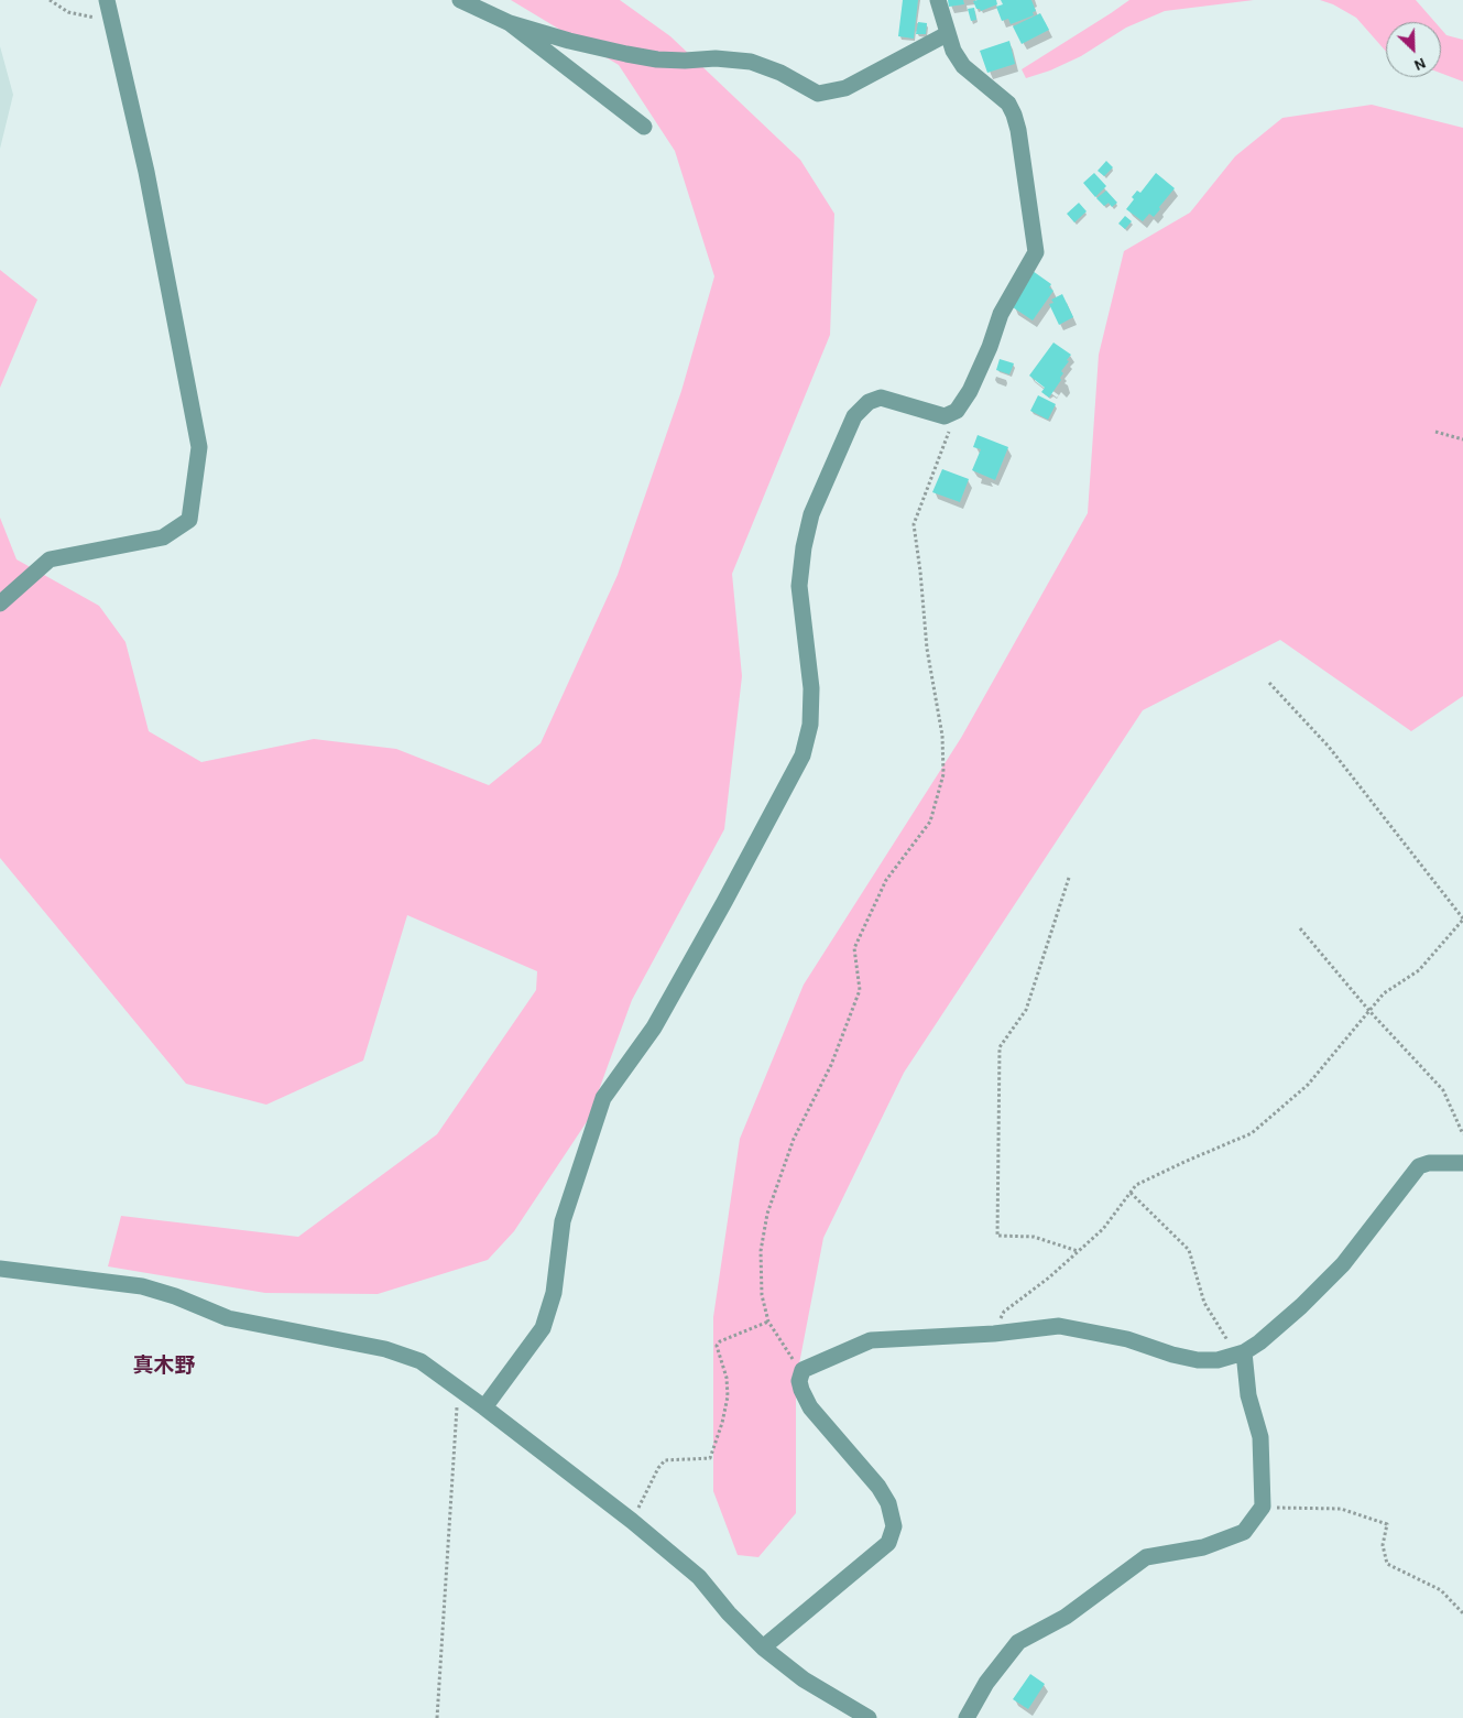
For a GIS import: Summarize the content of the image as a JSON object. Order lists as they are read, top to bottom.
{
  "districts": ["真木野"],
  "north": "bottom right"
}
